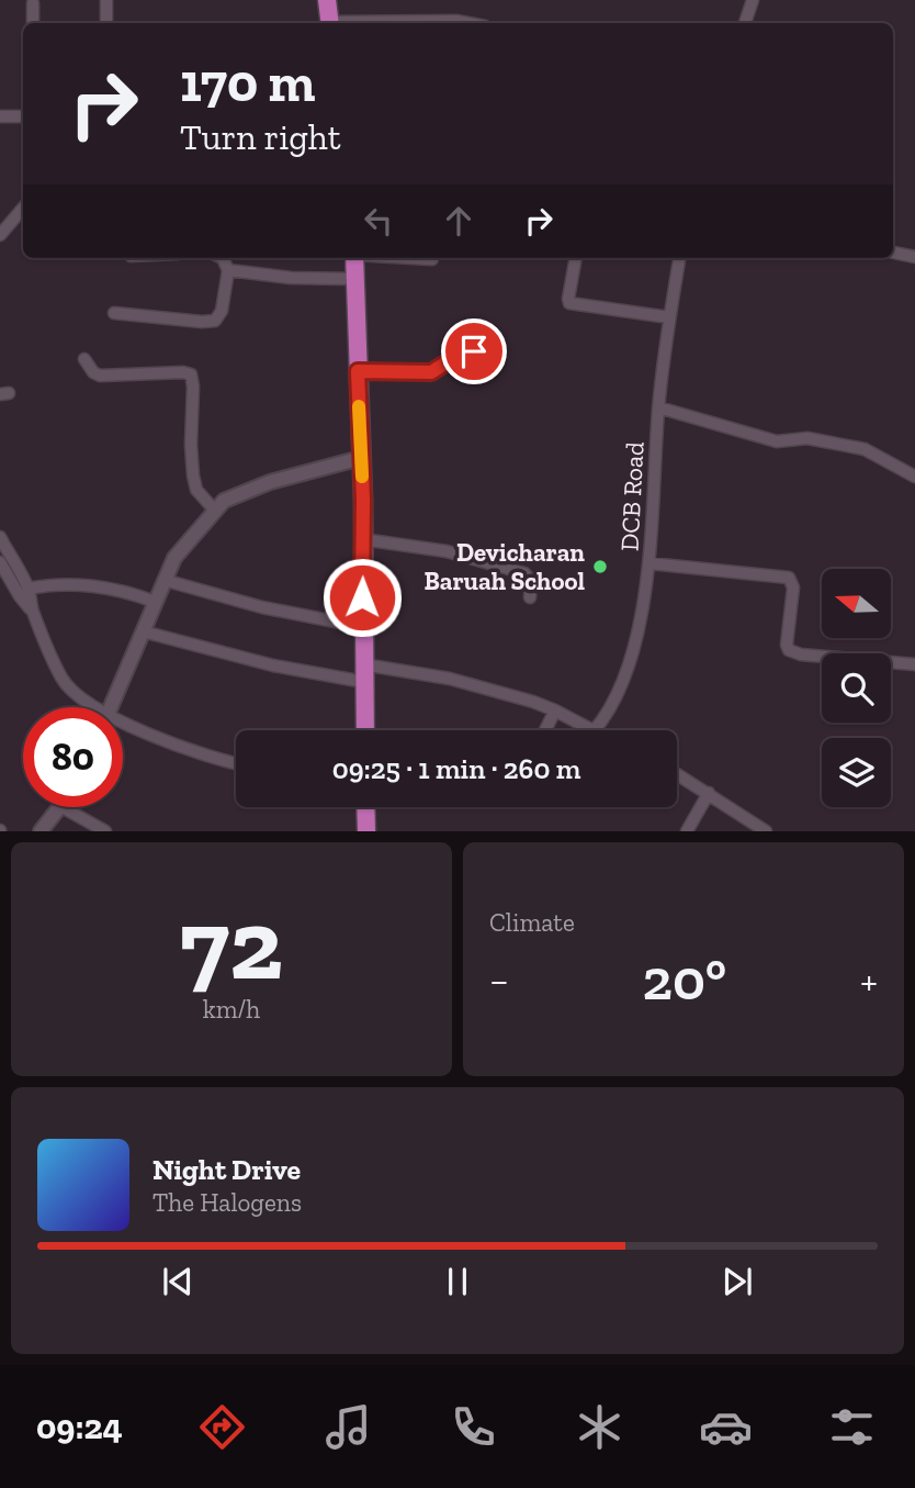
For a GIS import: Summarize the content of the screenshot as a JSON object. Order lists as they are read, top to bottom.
{
  "streets": {
    "street": ["DCB Road"]
  },
  "places": ["Devicharan Baruah School"],
  "north": "left",
  "page": {
    "turn": ["170 m", "Turn right"],
    "limit": "80",
    "trip": "09:25 · 1 min · 260 m",
    "tile": [
      ["72", "km/h"],
      "Climate"
    ],
    "heat": ["−", "20°", "+"],
    "song": ["Night Drive", "The Halogens"],
    "tabs": "09:24"
  }
}
